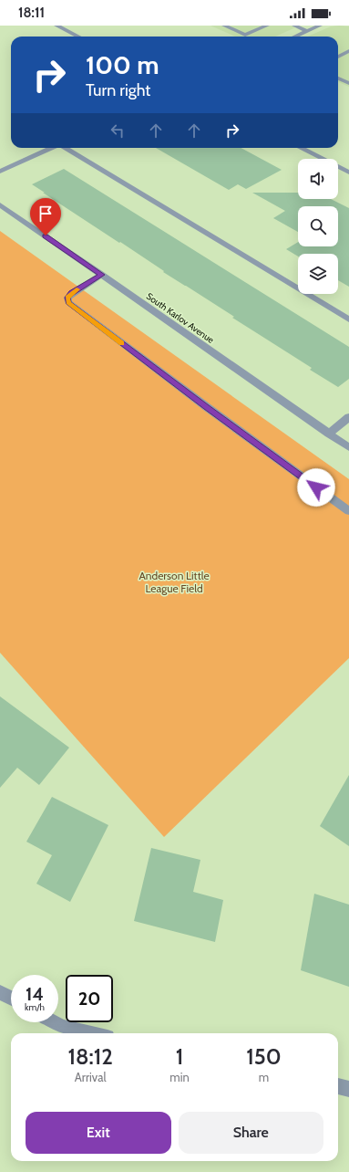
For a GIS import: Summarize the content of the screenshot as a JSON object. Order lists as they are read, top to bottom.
{
  "streets": {
    "street": ["South Karlov Avenue"]
  },
  "parks": ["Anderson Little League Field"],
  "page": {
    "status": "18:11",
    "turn": ["100 m", "Turn right"],
    "speed": "14 km/h",
    "limit": "20",
    "eta": [
      "18:12",
      "Arrival",
      "1",
      "min",
      "150",
      "m"
    ],
    "buttons": ["Exit", "Share"]
  }
}
